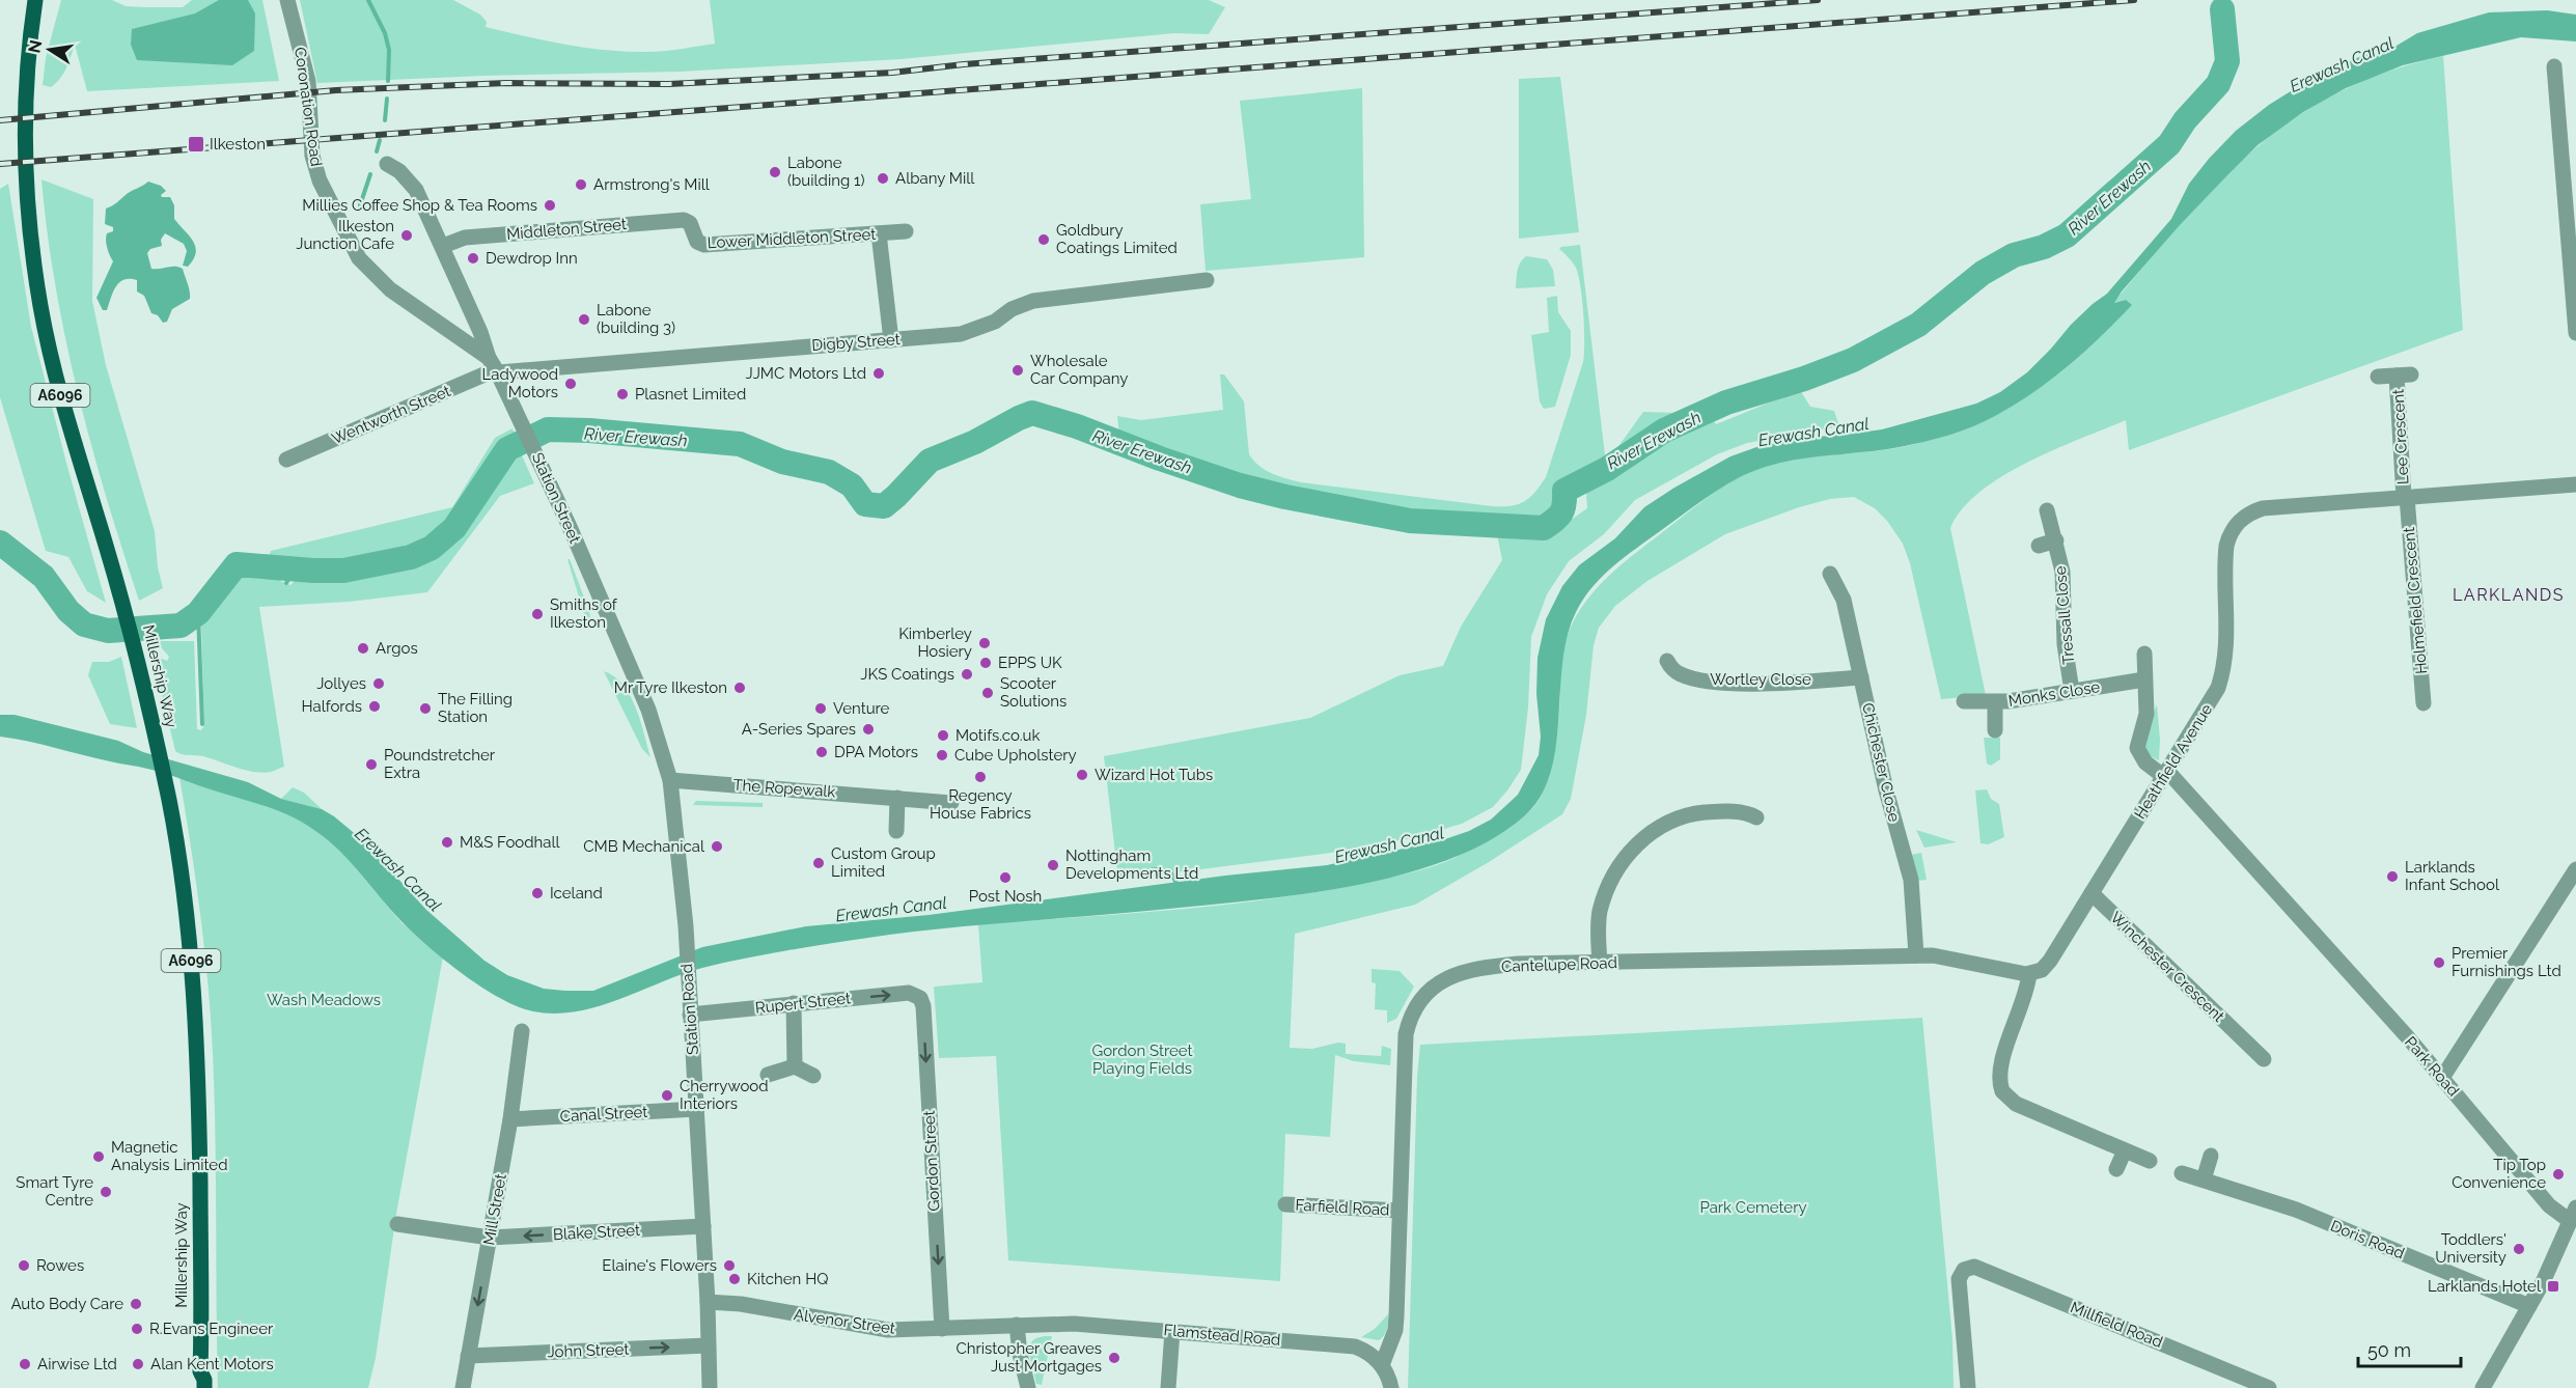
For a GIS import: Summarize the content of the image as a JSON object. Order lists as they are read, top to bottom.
{
  "streets": {
    "main road": ["A6096", "Millership Way"],
    "street": [
      "Coronation Road",
      "Middleton Street",
      "Lower Middleton Street",
      "Digby Street",
      "Wentworth Street",
      "Lee Crescent",
      "Station Street",
      "Holmefield Crescent",
      "Tressall Close",
      "Wortley Close",
      "Monks Close",
      "Heathfield Avenue",
      "Chichester Close",
      "The Ropewalk",
      "Cantelupe Road",
      "Winchester Crescent",
      "Rupert Street",
      "Station Road",
      "Park Road",
      "Canal Street",
      "Gordon Street",
      "Farfield Road",
      "Mill Street",
      "Blake Street",
      "Doris Road",
      "Alvenor Street",
      "Millfield Road",
      "Flamstead Road",
      "John Street"
    ]
  },
  "crossings": [
    ["Coronation Road", "Station Street"],
    ["Middleton Street", "Lower Middleton Street"],
    ["Middleton Street", "Station Street"],
    ["Digby Street", "Wentworth Street"],
    ["Digby Street", "Station Street"],
    ["Wentworth Street", "Station Street"],
    ["Lee Crescent", "Holmefield Crescent"],
    ["Lee Crescent", "Heathfield Avenue"],
    ["Station Street", "Station Road"],
    ["Holmefield Crescent", "Heathfield Avenue"],
    ["Tressall Close", "Monks Close"],
    ["Wortley Close", "Chichester Close"],
    ["Heathfield Avenue", "Cantelupe Road"],
    ["Heathfield Avenue", "Winchester Crescent"],
    ["Heathfield Avenue", "Park Road"],
    ["Chichester Close", "Cantelupe Road"],
    ["The Ropewalk", "Station Road"],
    ["Cantelupe Road", "Farfield Road"],
    ["Cantelupe Road", "Flamstead Road"],
    ["Rupert Street", "Station Road"],
    ["Rupert Street", "Gordon Street"],
    ["Station Road", "Canal Street"],
    ["Station Road", "Blake Street"],
    ["Station Road", "Alvenor Street"],
    ["Station Road", "John Street"],
    ["Park Road", "Doris Road"],
    ["Canal Street", "Mill Street"],
    ["Gordon Street", "Alvenor Street"],
    ["Mill Street", "Blake Street"],
    ["Mill Street", "John Street"],
    ["Alvenor Street", "Flamstead Road"]
  ],
  "one_way": [
    "Rupert Street",
    "Gordon Street",
    "Blake Street",
    "John Street"
  ],
  "districts": ["LARKLANDS"],
  "water": ["Erewash Canal", "River Erewash"],
  "parks": ["Wash Meadows", "Gordon Street Playing Fields", "Park Cemetery"],
  "places": {
    "transit": ["Ilkeston", "Larklands Hotel"],
    "other": [
      "Labone (building 1)",
      "Albany Mill",
      "Armstrong's Mill",
      "Millies Coffee Shop & Tea Rooms",
      "Ilkeston Junction Cafe",
      "Goldbury Coatings Limited",
      "Dewdrop Inn",
      "Labone (building 3)",
      "Wholesale Car Company",
      "JJMC Motors Ltd",
      "Ladywood Motors",
      "Plasnet Limited",
      "Smiths of Ilkeston",
      "Kimberley Hosiery",
      "Argos",
      "EPPS UK",
      "JKS Coatings",
      "Jollyes",
      "Mr Tyre Ilkeston",
      "Scooter Solutions",
      "Halfords",
      "The Filling Station",
      "Venture",
      "A-Series Spares",
      "Motifs.co.uk",
      "DPA Motors",
      "Cube Upholstery",
      "Poundstretcher Extra",
      "Wizard Hot Tubs",
      "Regency House Fabrics",
      "M&S Foodhall",
      "CMB Mechanical",
      "Custom Group Limited",
      "Nottingham Developments Ltd",
      "Larklands Infant School",
      "Post Nosh",
      "Iceland",
      "Premier Furnishings Ltd",
      "Cherrywood Interiors",
      "Magnetic Analysis Limited",
      "Tip Top Convenience",
      "Smart Tyre Centre",
      "Toddlers' University",
      "Rowes",
      "Elaine's Flowers",
      "Kitchen HQ",
      "Auto Body Care",
      "R.Evans Engineer",
      "Christopher Greaves Just Mortgages",
      "Airwise Ltd",
      "Alan Kent Motors"
    ]
  },
  "scale_bar": "50 m",
  "north": "left"
}
